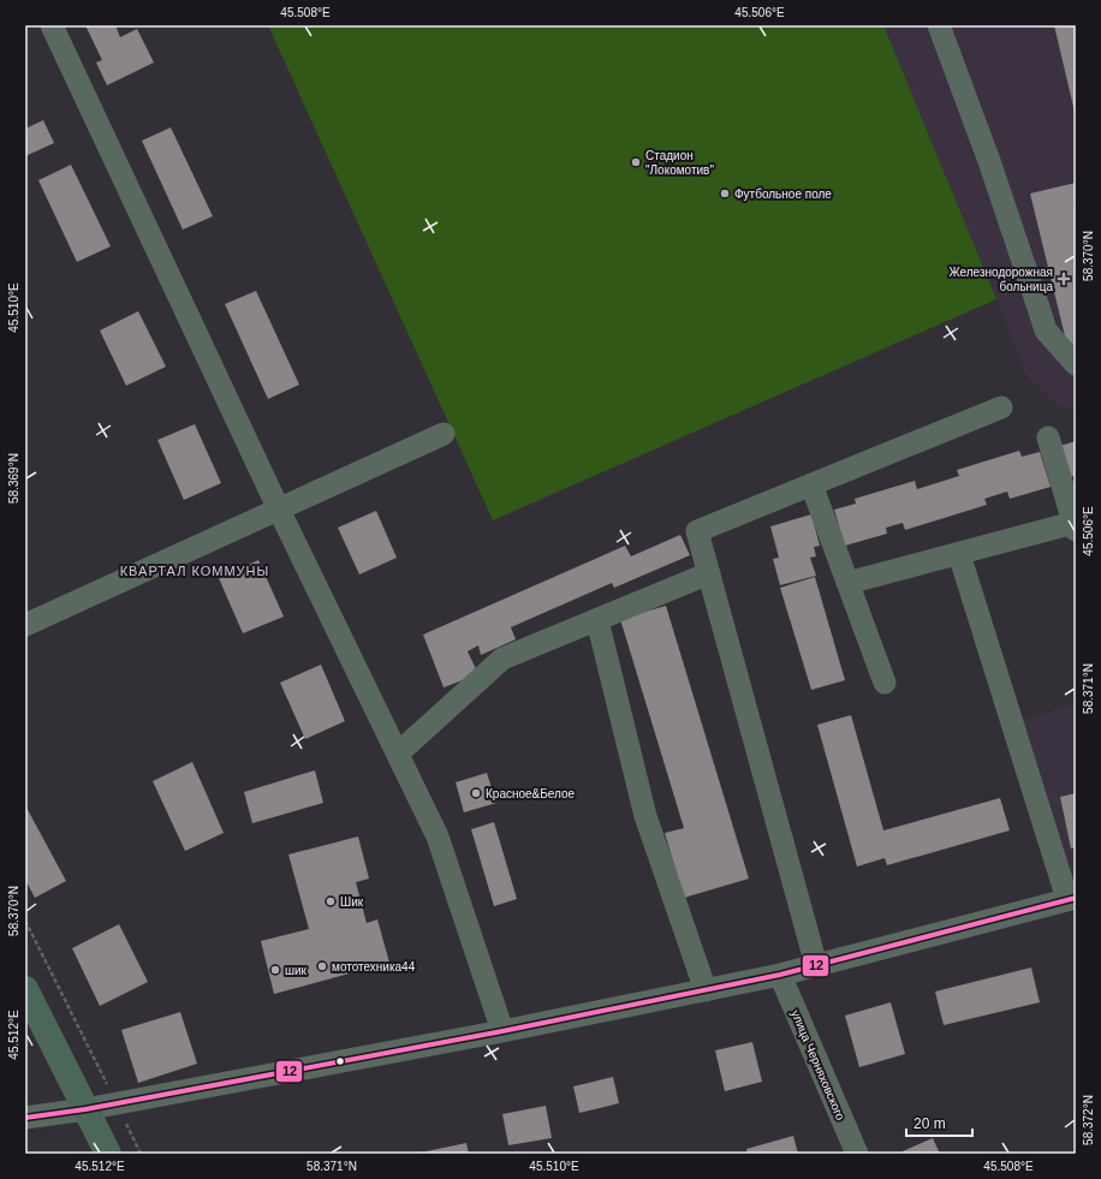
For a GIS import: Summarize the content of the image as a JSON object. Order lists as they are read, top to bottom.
{
  "streets": {
    "street": ["улица Черняховского"]
  },
  "districts": ["КВАРТАЛ КОММУНЫ"],
  "places": {
    "other": [
      "Стадион \"Локомотив\"",
      "Футбольное поле",
      "Красное&Белое",
      "Шик",
      "мототехника44",
      "шик"
    ],
    "health": ["Железнодорожная больница"]
  },
  "lines": ["transit line 12"],
  "scale_bar": "20 m",
  "coordinates": [
    "45.508°E",
    "45.506°E",
    "58.370°N",
    "45.510°E",
    "58.369°N",
    "58.371°N",
    "45.512°E",
    "58.372°N"
  ]
}
